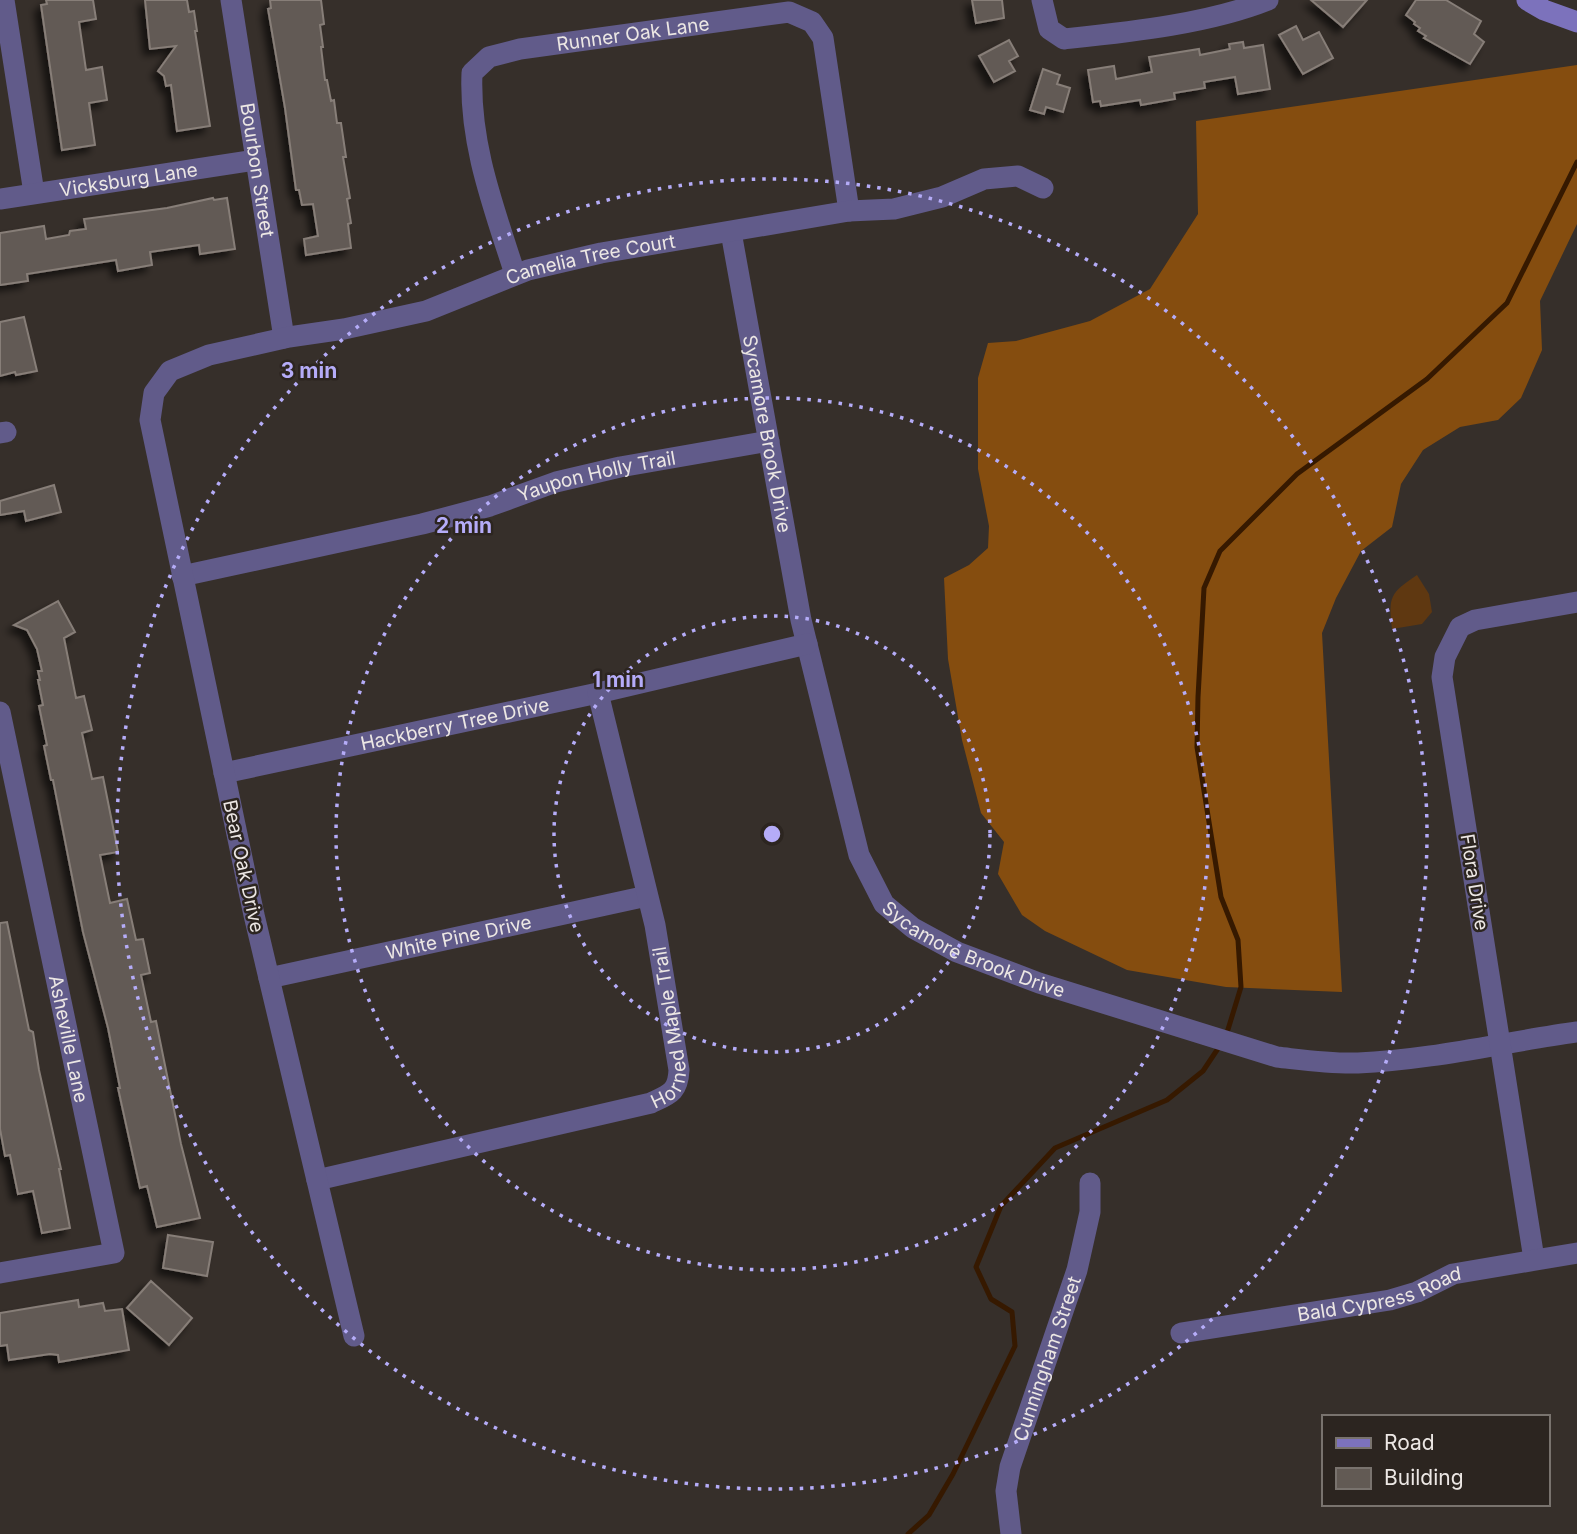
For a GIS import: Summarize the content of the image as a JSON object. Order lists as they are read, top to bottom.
{
  "streets": {
    "street": [
      "Runner Oak Lane",
      "Bourbon Street",
      "Vicksburg Lane",
      "Camelia Tree Court",
      "Sycamore Brook Drive",
      "Yaupon Holly Trail",
      "Hackberry Tree Drive",
      "Bear Oak Drive",
      "Flora Drive",
      "White Pine Drive",
      "Horned Maple Trail",
      "Asheville Lane",
      "Bald Cypress Road",
      "Cunningham Street"
    ]
  },
  "crossings": [
    ["Runner Oak Lane", "Camelia Tree Court"],
    ["Bourbon Street", "Vicksburg Lane"],
    ["Bourbon Street", "Camelia Tree Court"],
    ["Camelia Tree Court", "Sycamore Brook Drive"],
    ["Camelia Tree Court", "Bear Oak Drive"],
    ["Sycamore Brook Drive", "Yaupon Holly Trail"],
    ["Sycamore Brook Drive", "Hackberry Tree Drive"],
    ["Sycamore Brook Drive", "Flora Drive"],
    ["Yaupon Holly Trail", "Bear Oak Drive"],
    ["Hackberry Tree Drive", "Bear Oak Drive"],
    ["Hackberry Tree Drive", "Horned Maple Trail"],
    ["Bear Oak Drive", "White Pine Drive"],
    ["Bear Oak Drive", "Horned Maple Trail"],
    ["Flora Drive", "Bald Cypress Road"],
    ["White Pine Drive", "Horned Maple Trail"]
  ],
  "legend": ["Road", "Building"],
  "rings": ["3 min", "2 min", "1 min"]
}
